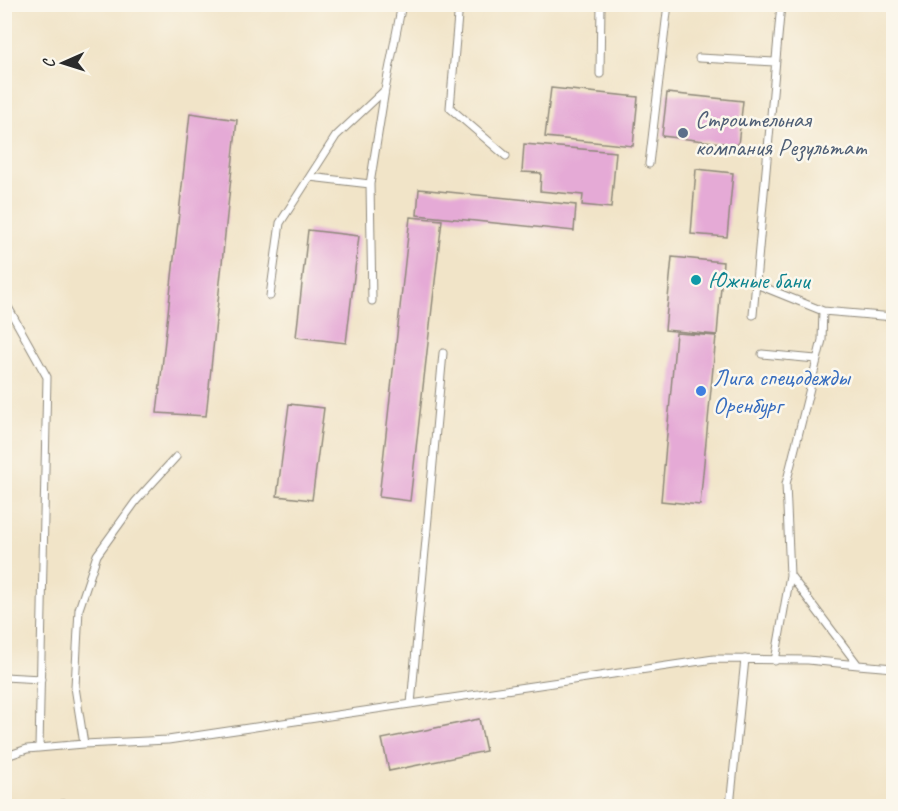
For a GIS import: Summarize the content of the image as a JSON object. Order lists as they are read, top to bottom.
{
  "places": ["Строительная компания Результат", "Южные бани", "Лига спецодежды Оренбург"],
  "north": "left"
}
